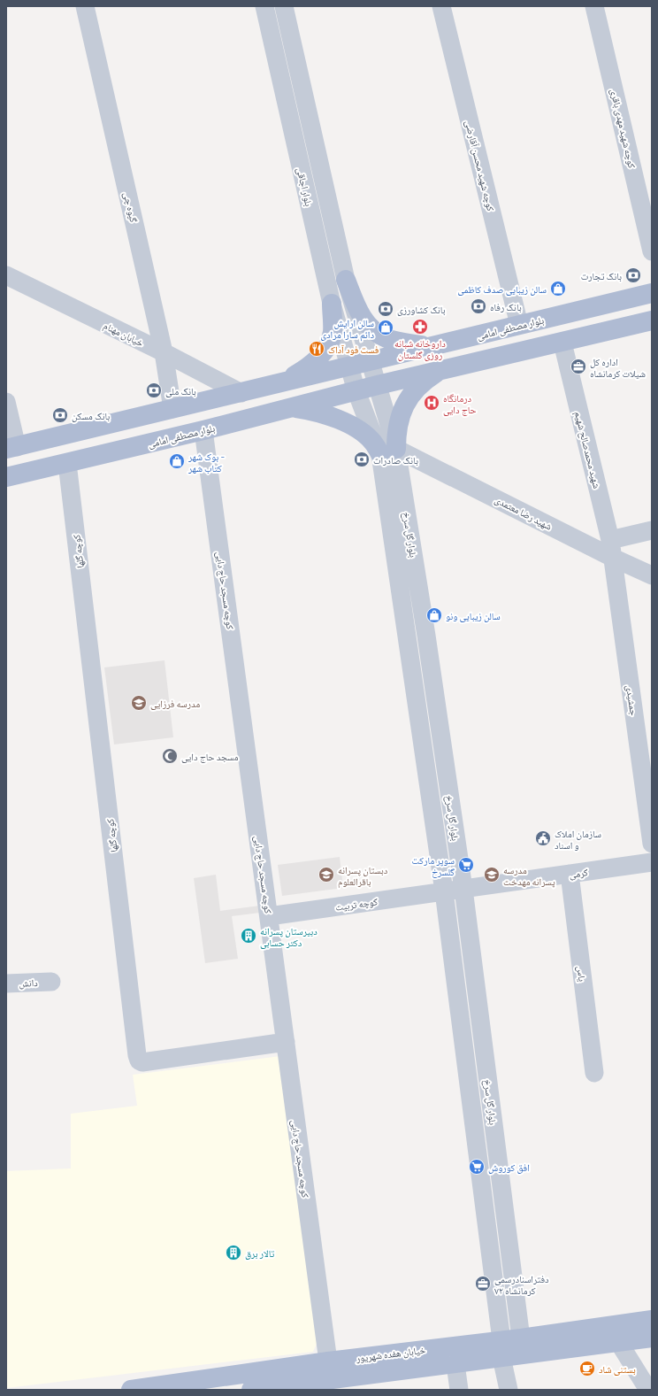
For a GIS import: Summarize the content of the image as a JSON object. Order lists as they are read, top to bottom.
{
  "streets": {
    "main road": ["بلوار مصطفی امامی", "خیابان هفده شهریور"],
    "street": [
      "کوچه شهید مهدی باقری",
      "کوچه شهید محسن آقارضی",
      "بلوار اجاقی",
      "گیوه چی",
      "خیابان مهنام",
      "شهید محمدصالح شهیم",
      "شهید رضا معتمدی",
      "بلوار گل سرخ",
      "کوچه گلها",
      "کوچه مسجد حاج دایی",
      "جمشیدی",
      "کرمی",
      "کوچه تربیت",
      "یاس",
      "دانش"
    ]
  },
  "crossings": [
    ["کوچه شهید محسن آقارضی", "بلوار مصطفی امامی"],
    ["بلوار اجاقی", "بلوار مصطفی امامی"],
    ["بلوار اجاقی", "بلوار گل سرخ"],
    ["گیوه چی", "خیابان مهنام"],
    ["بلوار مصطفی امامی", "بلوار گل سرخ"],
    ["بلوار مصطفی امامی", "کوچه گلها"],
    ["بلوار مصطفی امامی", "کوچه مسجد حاج دایی"],
    ["شهید محمدصالح شهیم", "شهید رضا معتمدی"],
    ["شهید محمدصالح شهیم", "جمشیدی"],
    ["شهید رضا معتمدی", "بلوار گل سرخ"],
    ["شهید رضا معتمدی", "جمشیدی"],
    ["بلوار گل سرخ", "کرمی"],
    ["بلوار گل سرخ", "کوچه تربیت"],
    ["بلوار گل سرخ", "خیابان هفده شهریور"],
    ["کوچه گلها", "کوچه مسجد حاج دایی"],
    ["کوچه مسجد حاج دایی", "کوچه تربیت"],
    ["کوچه مسجد حاج دایی", "خیابان هفده شهریور"],
    ["کرمی", "کوچه تربیت"],
    ["کرمی", "یاس"]
  ],
  "places": {
    "bank": [
      "بانک تجارت",
      "بانک رفاه",
      "بانک کشاورزی",
      "بانک ملی",
      "بانک مسکن",
      "بانک صادرات"
    ],
    "shop": [
      "سالن زیبایی صدف کاظمی",
      "سالن ارایش دائم سارا مرادی",
      "بوک شهر - کتاب شهر",
      "سالن زیبایی ونو"
    ],
    "pharmacy": ["داروخانه شبانه روزی گلستان"],
    "restaurant": ["فست فود آداک"],
    "office": ["اداره کل شیلات کرمانشاه", "دفتراسنادرسمی ۷۲ کرمانشاه"],
    "hospital": ["درمانگاه حاج دایی"],
    "school or university": ["مدرسه فرزایی", "دبستان پسرانه باقرالعلوم", "مدرسه پسرانه مهدخت"],
    "mosque": ["مسجد حاج دایی"],
    "public building": ["سازمان املاک و اسناد"],
    "supermarket": ["سوپر مارکت گلسرخ", "افق کوروش"],
    "building": ["دبیرستان پسرانه دکتر حسابی", "تالار برق"],
    "cafe": ["بستنی شاد"]
  }
}
